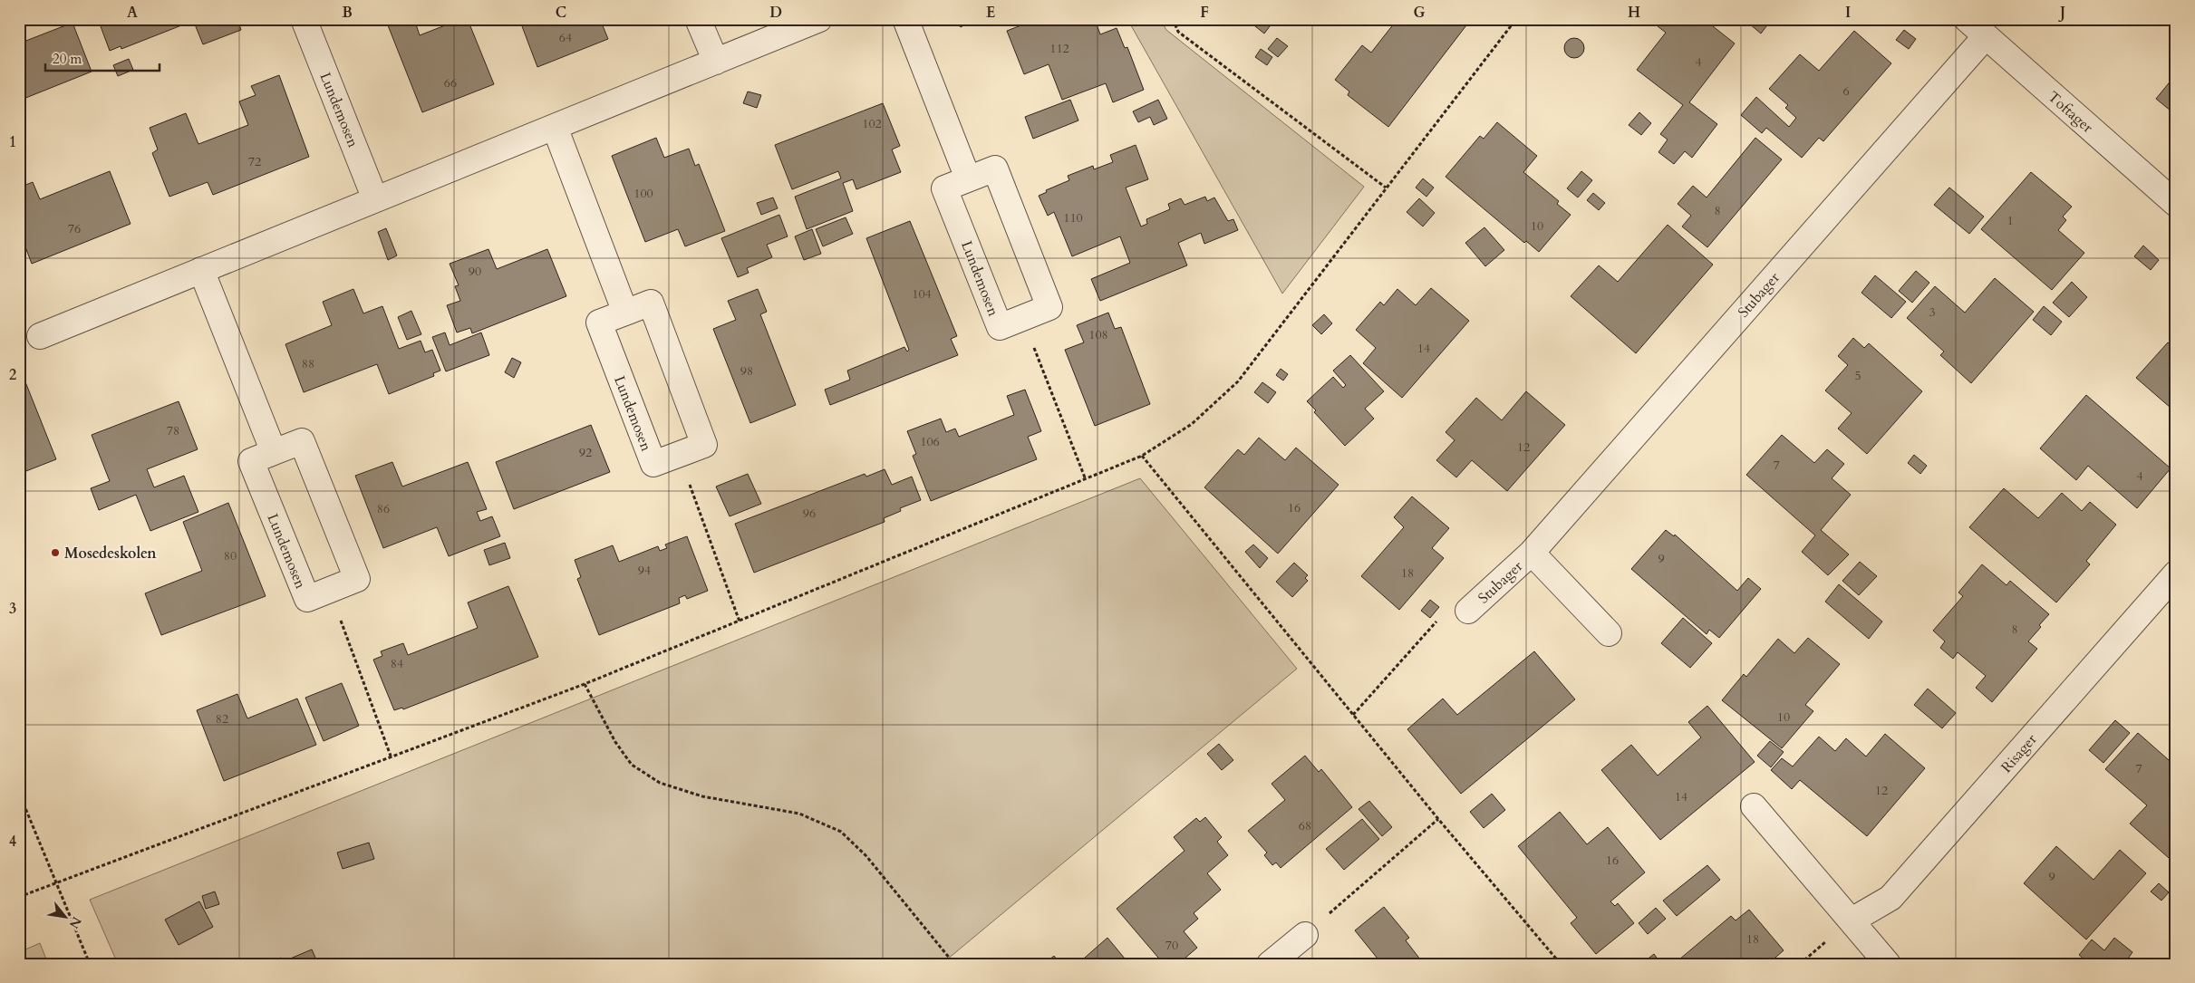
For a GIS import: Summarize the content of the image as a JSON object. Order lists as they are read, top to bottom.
{
  "streets": {
    "street": [
      "Lundemosen",
      "Toftager",
      "Stubager",
      "Risager"
    ]
  },
  "crossings": [
    ["Toftager", "Stubager"]
  ],
  "places": ["Mosedeskolen"],
  "house_numbers": [
    "64",
    "112",
    "4",
    "66",
    "6",
    "102",
    "72",
    "100",
    "8",
    "110",
    "1",
    "10",
    "76",
    "90",
    "104",
    "3",
    "108",
    "14",
    "88",
    "98",
    "5",
    "78",
    "106",
    "12",
    "92",
    "7",
    "4",
    "16",
    "86",
    "96",
    "80",
    "9",
    "94",
    "18",
    "8",
    "84",
    "10",
    "82",
    "7",
    "12",
    "14",
    "68",
    "16",
    "9",
    "18",
    "70"
  ],
  "scale_bar": "20 m",
  "north": "bottom right",
  "grid": {
    "columns": [
      "A",
      "B",
      "C",
      "D",
      "E",
      "F",
      "G",
      "H",
      "I",
      "J"
    ],
    "rows": [
      "1",
      "2",
      "3",
      "4"
    ]
  }
}
